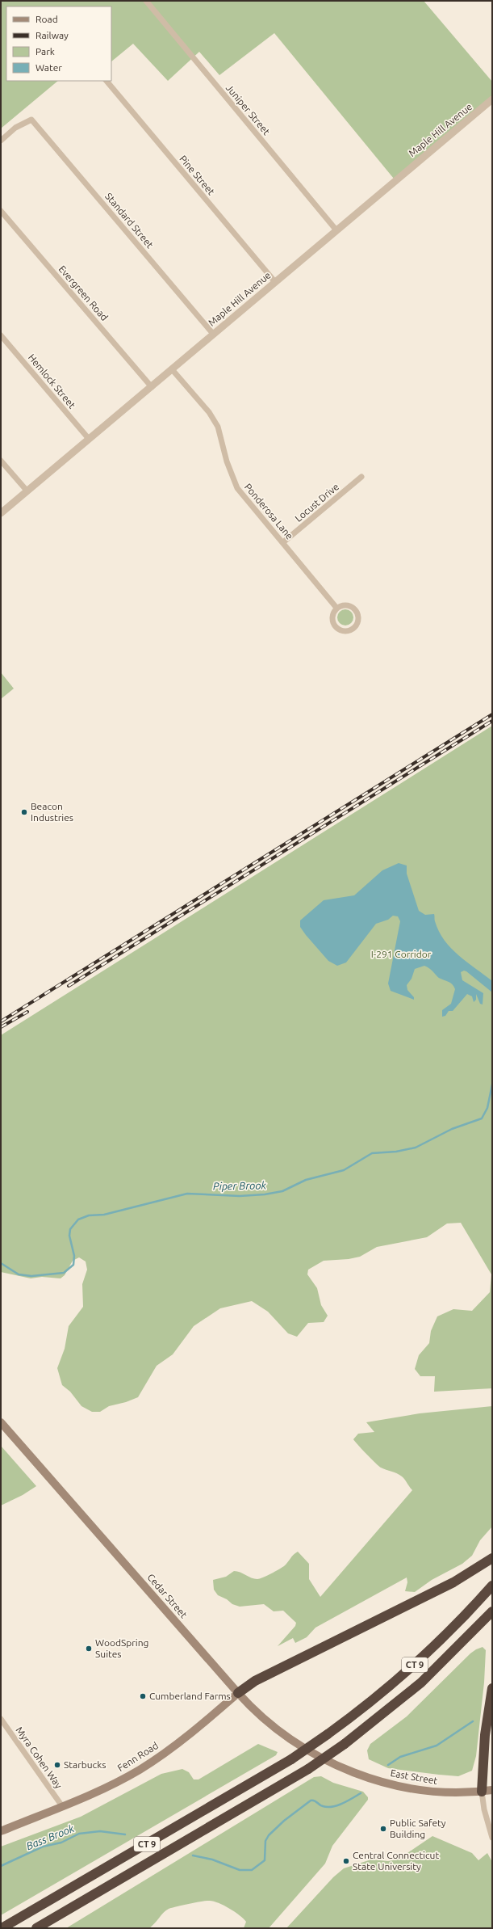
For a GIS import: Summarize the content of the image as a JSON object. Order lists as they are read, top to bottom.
{
  "streets": {
    "highway": ["CT 9"],
    "main road": ["Cedar Street", "Fenn Road", "East Street"],
    "street": [
      "Juniper Street",
      "Maple Hill Avenue",
      "Pine Street",
      "Standard Street",
      "Evergreen Road",
      "Hemlock Street",
      "Locust Drive",
      "Ponderosa Lane",
      "Myra Cohen Way"
    ]
  },
  "crossings": [
    ["Juniper Street", "Maple Hill Avenue"],
    ["Maple Hill Avenue", "Pine Street"],
    ["Maple Hill Avenue", "Standard Street"],
    ["Maple Hill Avenue", "Evergreen Road"],
    ["Maple Hill Avenue", "Hemlock Street"],
    ["Maple Hill Avenue", "Ponderosa Lane"],
    ["Locust Drive", "Ponderosa Lane"],
    ["Cedar Street", "Fenn Road"],
    ["Cedar Street", "East Street"],
    ["Fenn Road", "Myra Cohen Way"]
  ],
  "water": ["Piper Brook", "Bass Brook"],
  "parks": ["I-291 Corridor"],
  "places": [
    "Beacon Industries",
    "WoodSpring Suites",
    "Cumberland Farms",
    "Starbucks",
    "Public Safety Building",
    "Central Connecticut State University"
  ],
  "legend": [
    "Road",
    "Railway",
    "Park",
    "Water"
  ]
}
